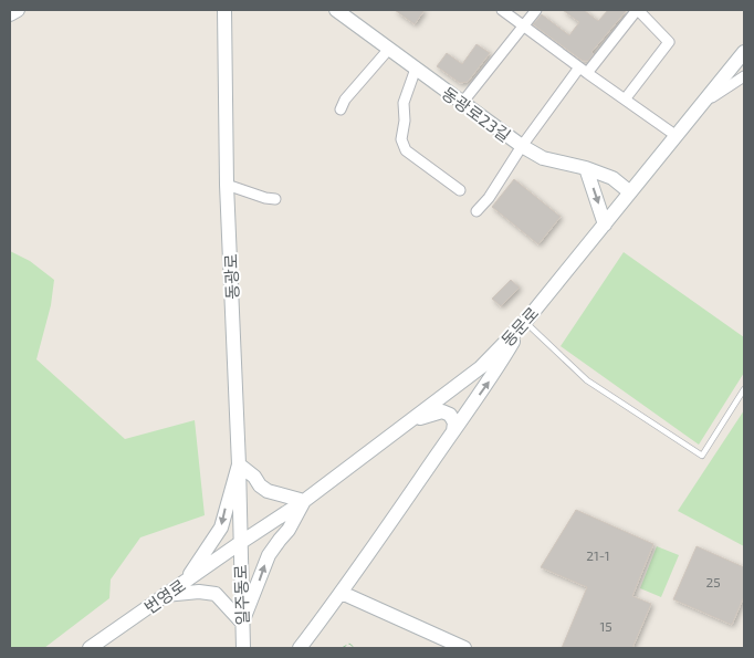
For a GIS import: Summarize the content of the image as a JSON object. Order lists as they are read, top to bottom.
{
  "streets": {
    "main road": [
      "동광로23길",
      "동광로",
      "동문로",
      "일주동로",
      "번영로"
    ]
  },
  "crossings": [
    ["동광로23길", "동문로"],
    ["동광로", "동문로"],
    ["동광로", "일주동로"],
    ["동광로", "번영로"],
    ["동문로", "일주동로"],
    ["동문로", "번영로"],
    ["일주동로", "번영로"]
  ],
  "house_numbers": ["21-1", "25", "15"]
}
